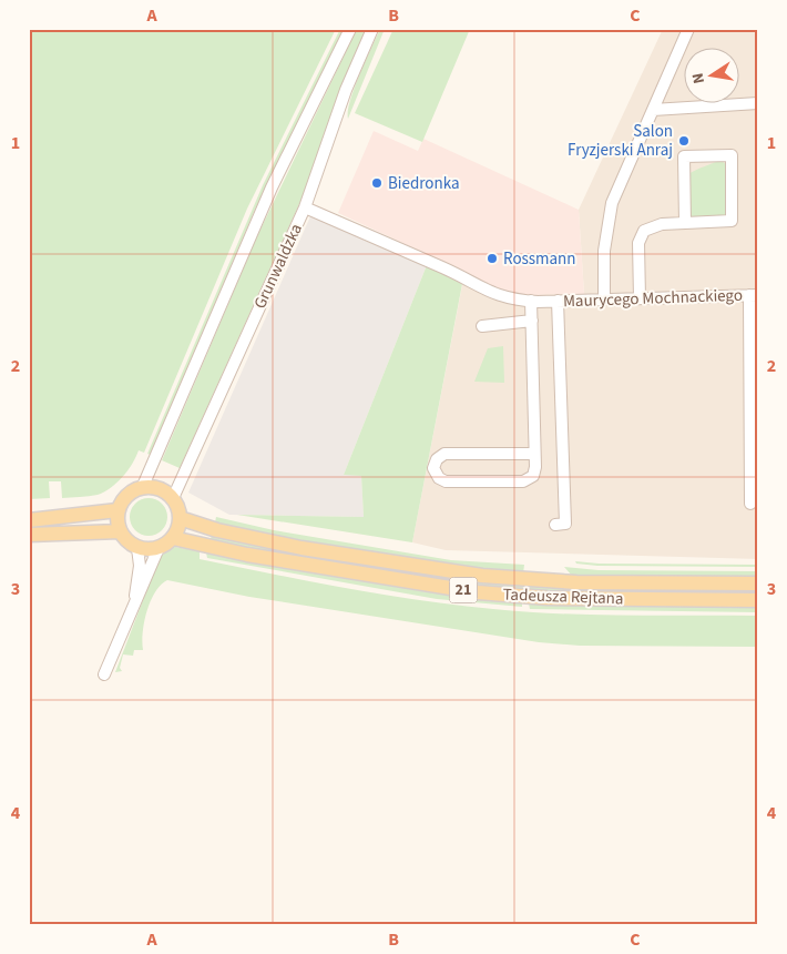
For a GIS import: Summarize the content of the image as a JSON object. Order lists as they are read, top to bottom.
{
  "streets": {
    "main road": ["21", "Tadeusza Rejtana"],
    "street": ["Grunwaldzka", "Maurycego Mochnackiego"]
  },
  "crossings": [
    ["Grunwaldzka", "Maurycego Mochnackiego"],
    ["Grunwaldzka", "Tadeusza Rejtana"]
  ],
  "places": ["Salon Fryzjerski Anraj", "Biedronka", "Rossmann"],
  "north": "left",
  "grid": {
    "columns": ["A", "B", "C"],
    "rows": [
      "1",
      "2",
      "3",
      "4"
    ]
  }
}
